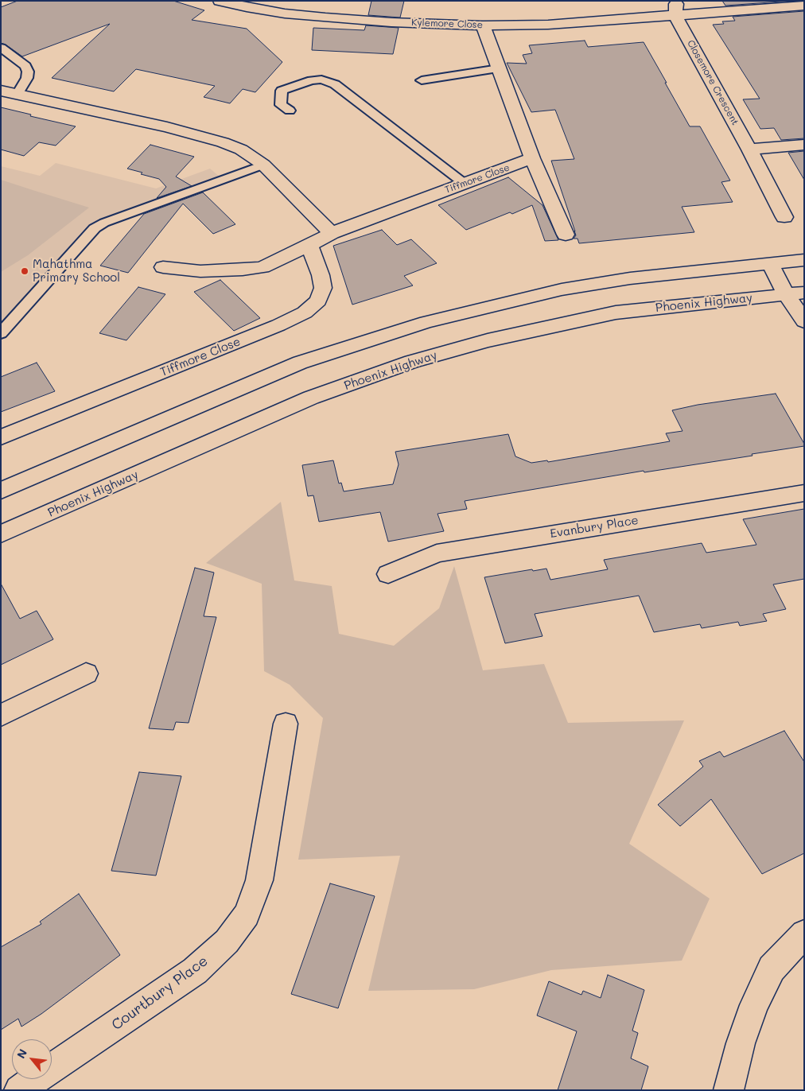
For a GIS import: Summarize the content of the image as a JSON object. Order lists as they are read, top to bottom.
{
  "streets": {
    "street": [
      "Kylemore Close",
      "Closemore Crescent",
      "Tiffmore Close",
      "Phoenix Highway",
      "Evanbury Place",
      "Courtbury Place"
    ]
  },
  "crossings": [
    ["Kylemore Close", "Closemore Crescent"]
  ],
  "places": ["Mahathma Primary School"],
  "north": "top left"
}
